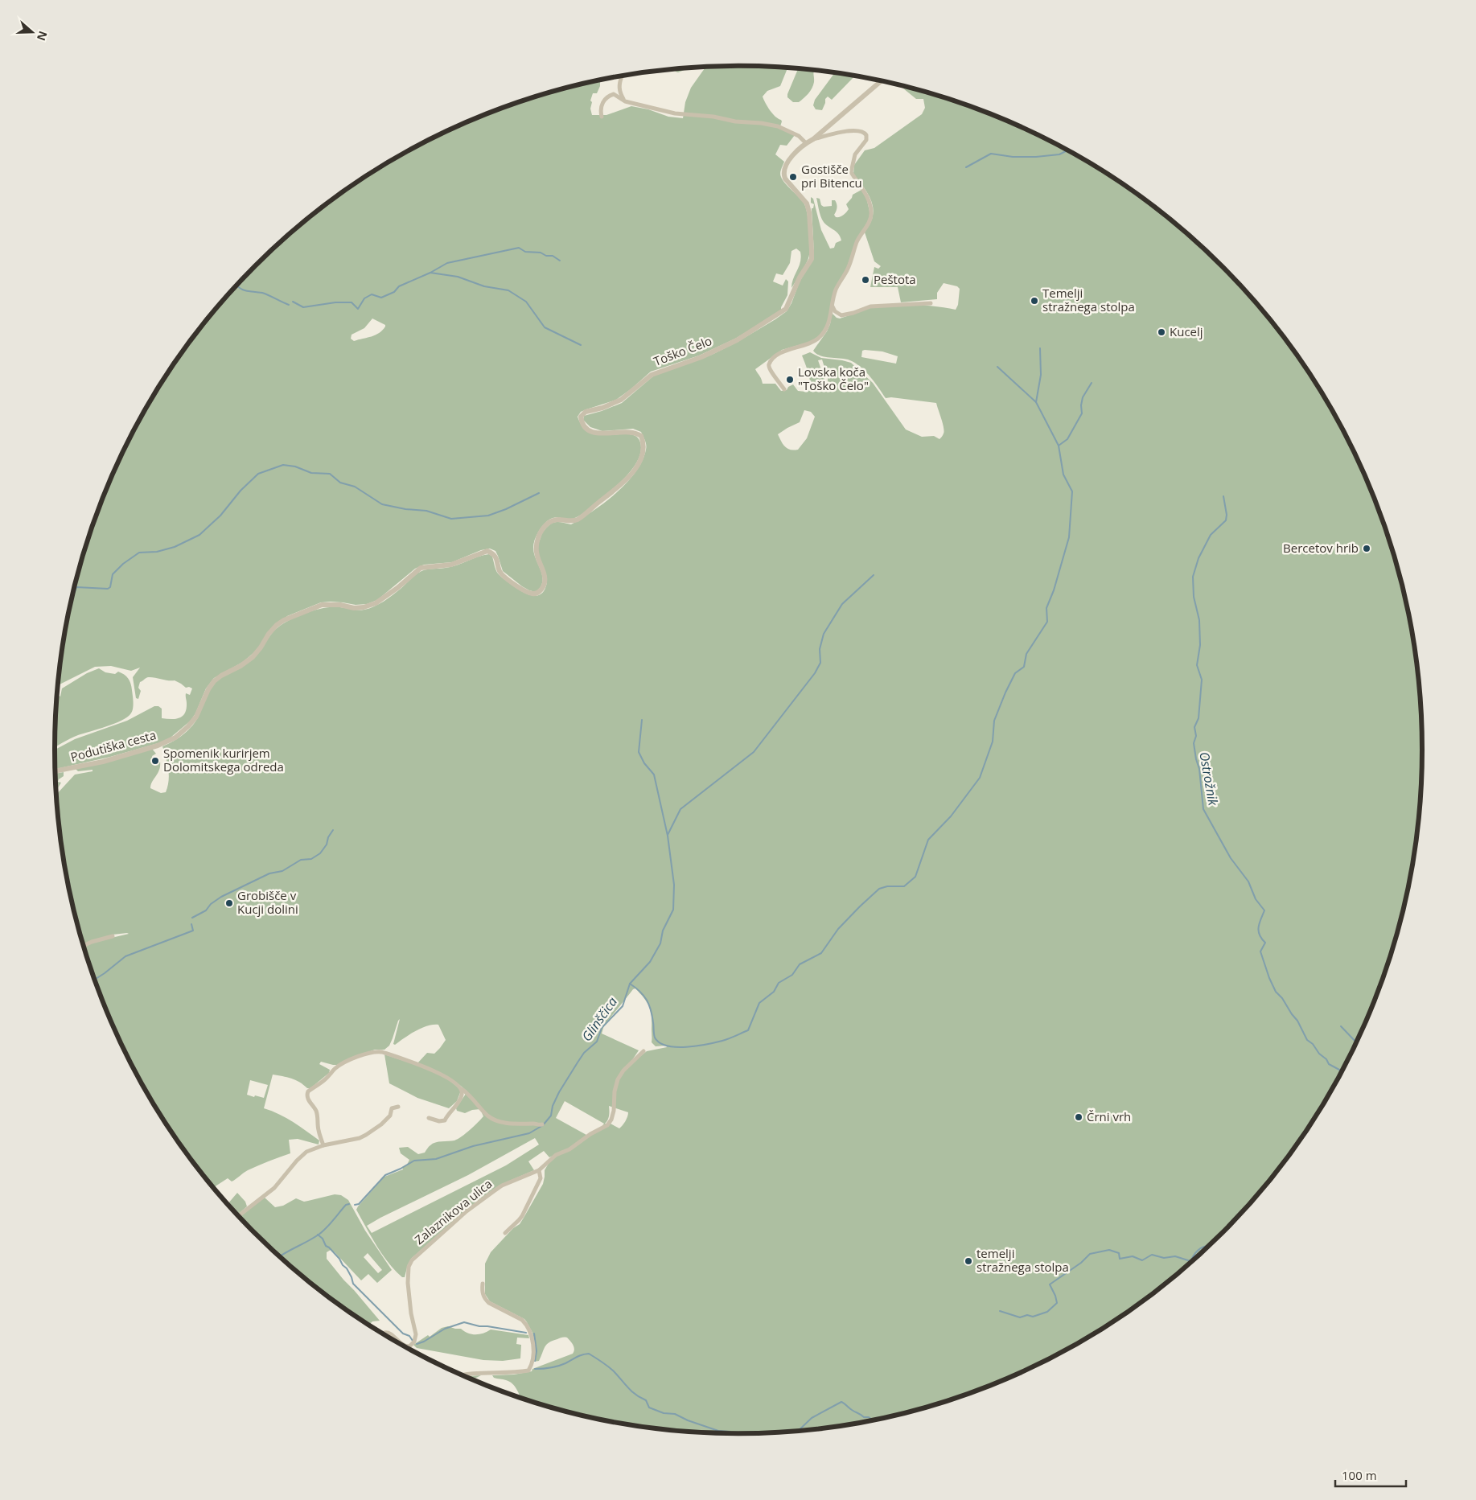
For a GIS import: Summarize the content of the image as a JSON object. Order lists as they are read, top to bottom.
{
  "streets": {
    "street": ["Toško Čelo", "Podutiška cesta", "Zalaznikova ulica"]
  },
  "crossings": [
    ["Toško Čelo", "Podutiška cesta"]
  ],
  "water": ["Ostrožnik", "Glinščica"],
  "places": [
    "Gostišče pri Bitencu",
    "Peštota",
    "Temelji stražnega stolpa",
    "Kucelj",
    "Lovska koča \"Toško Čelo\"",
    "Bercetov hrib",
    "Spomenik kurirjem Dolomitskega odreda",
    "Grobišče v Kucji dolini",
    "Črni vrh",
    "temelji stražnega stolpa"
  ],
  "scale_bar": "100 m",
  "north": "right"
}
